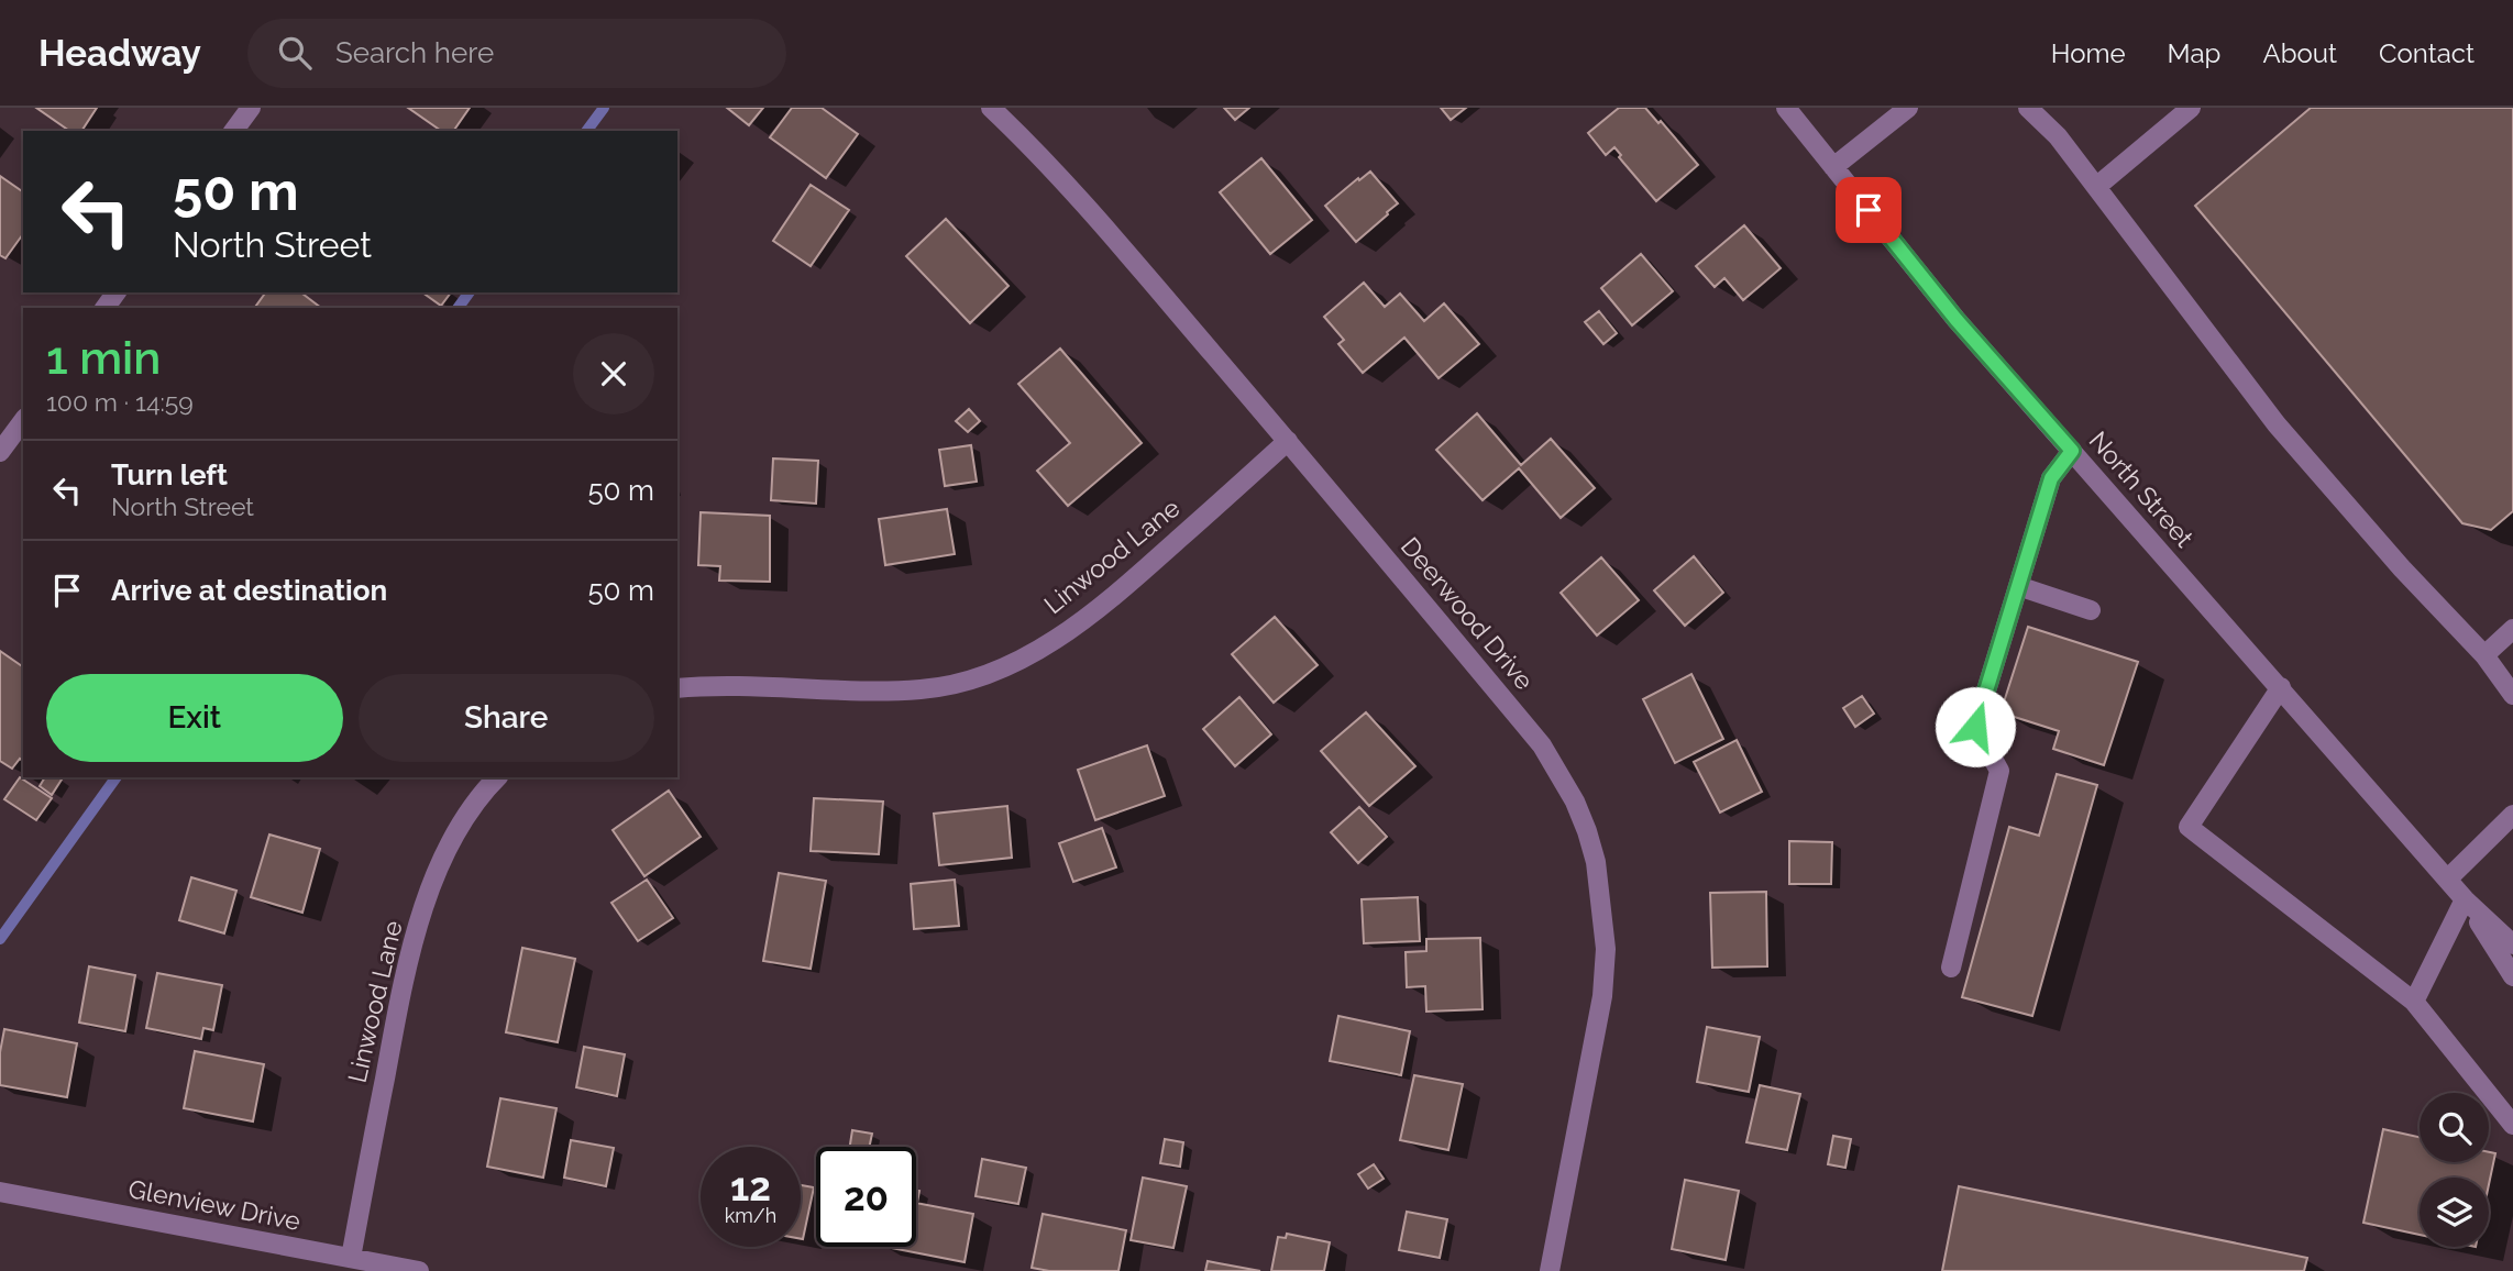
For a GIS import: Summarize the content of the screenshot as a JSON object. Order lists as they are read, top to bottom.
{
  "streets": {
    "street": [
      "North Street",
      "Linwood Lane",
      "Deerwood Drive",
      "Glenview Drive"
    ]
  },
  "crossings": [
    ["Linwood Lane", "Deerwood Drive"],
    ["Linwood Lane", "Glenview Drive"]
  ],
  "page": {
    "header": "Headway",
    "search": "Search here",
    "nav": [
      "Home",
      "Map",
      "About",
      "Contact"
    ],
    "turn": ["50 m", "North Street"],
    "heading": ["1 min", "100 m · 14:59"],
    "list": [
      {
        "name": "Turn left",
        "note": "North Street",
        "value": "50 m"
      },
      {
        "name": "Arrive at destination",
        "value": "50 m"
      }
    ],
    "buttons": ["Exit", "Share"],
    "speed": "12 km/h",
    "limit": "20"
  }
}
